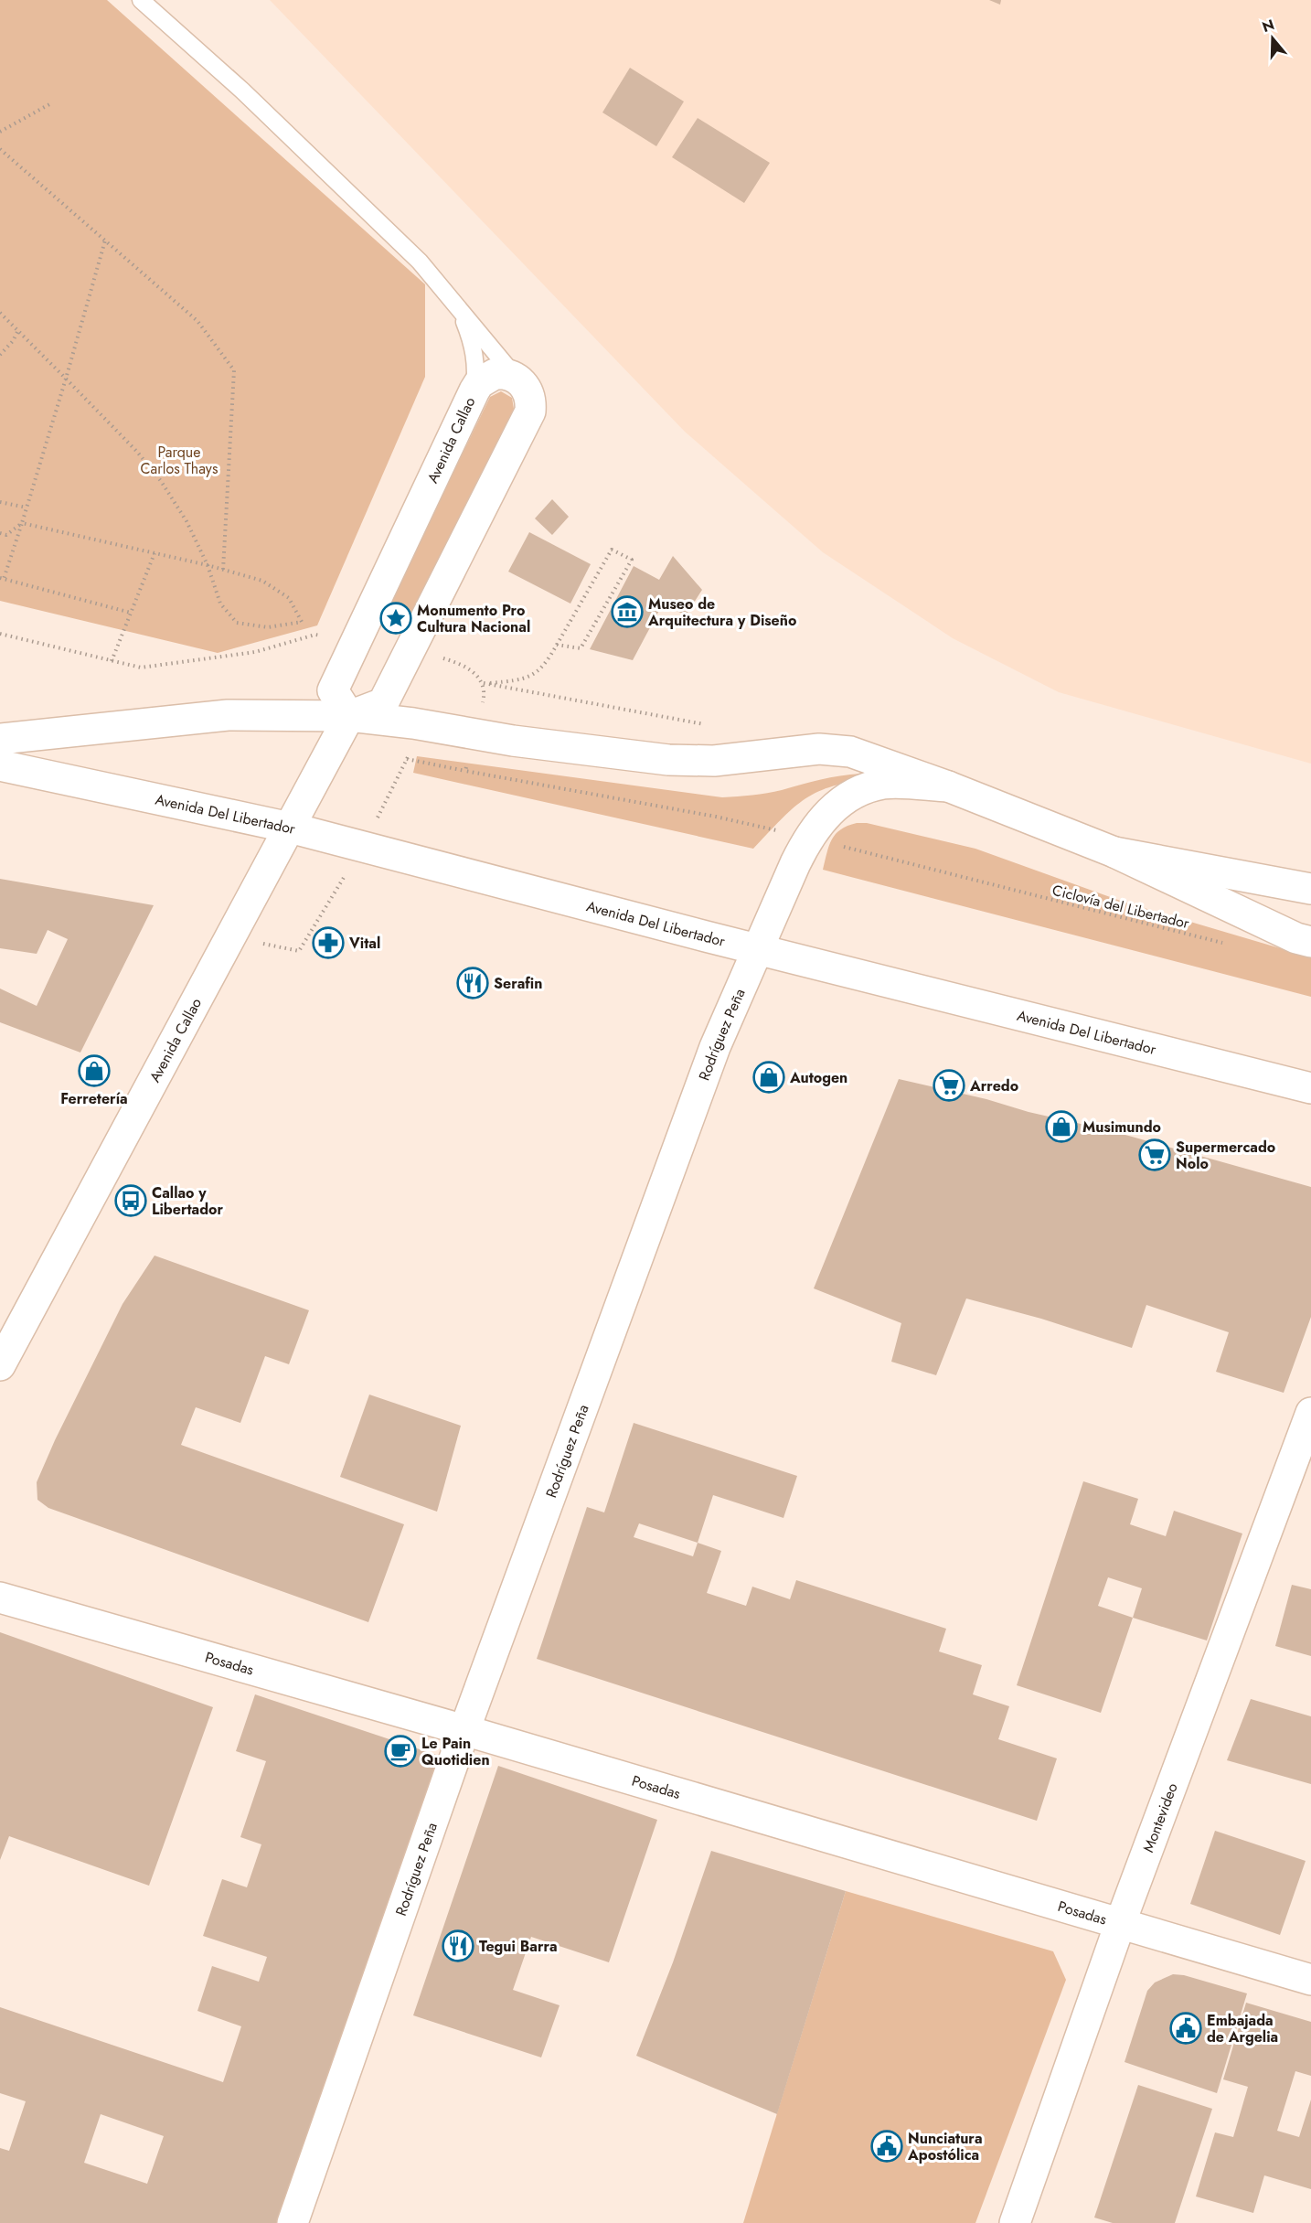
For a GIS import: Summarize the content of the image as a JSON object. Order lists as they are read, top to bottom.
{
  "streets": {
    "main road": [
      "Avenida Callao",
      "Avenida Del Libertador",
      "Rodríguez Peña",
      "Posadas",
      "Montevideo"
    ],
    "path": ["Ciclovía del Libertador"]
  },
  "crossings": [
    ["Avenida Callao", "Avenida Del Libertador"],
    ["Avenida Del Libertador", "Rodríguez Peña"],
    ["Rodríguez Peña", "Posadas"],
    ["Posadas", "Montevideo"]
  ],
  "parks": ["Parque Carlos Thays"],
  "places": {
    "museum": ["Museo de Arquitectura y Diseño"],
    "place": ["Monumento Pro Cultura Nacional"],
    "pharmacy": ["Vital"],
    "restaurant": ["Serafin", "Tegui Barra"],
    "shop": ["Ferretería", "Autogen", "Musimundo"],
    "supermarket": ["Arredo", "Supermercado Nolo"],
    "bus stop": ["Callao y Libertador"],
    "cafe": ["Le Pain Quotidien"],
    "public building": ["Embajada de Argelia", "Nunciatura Apostólica"]
  },
  "north": "top"
}
